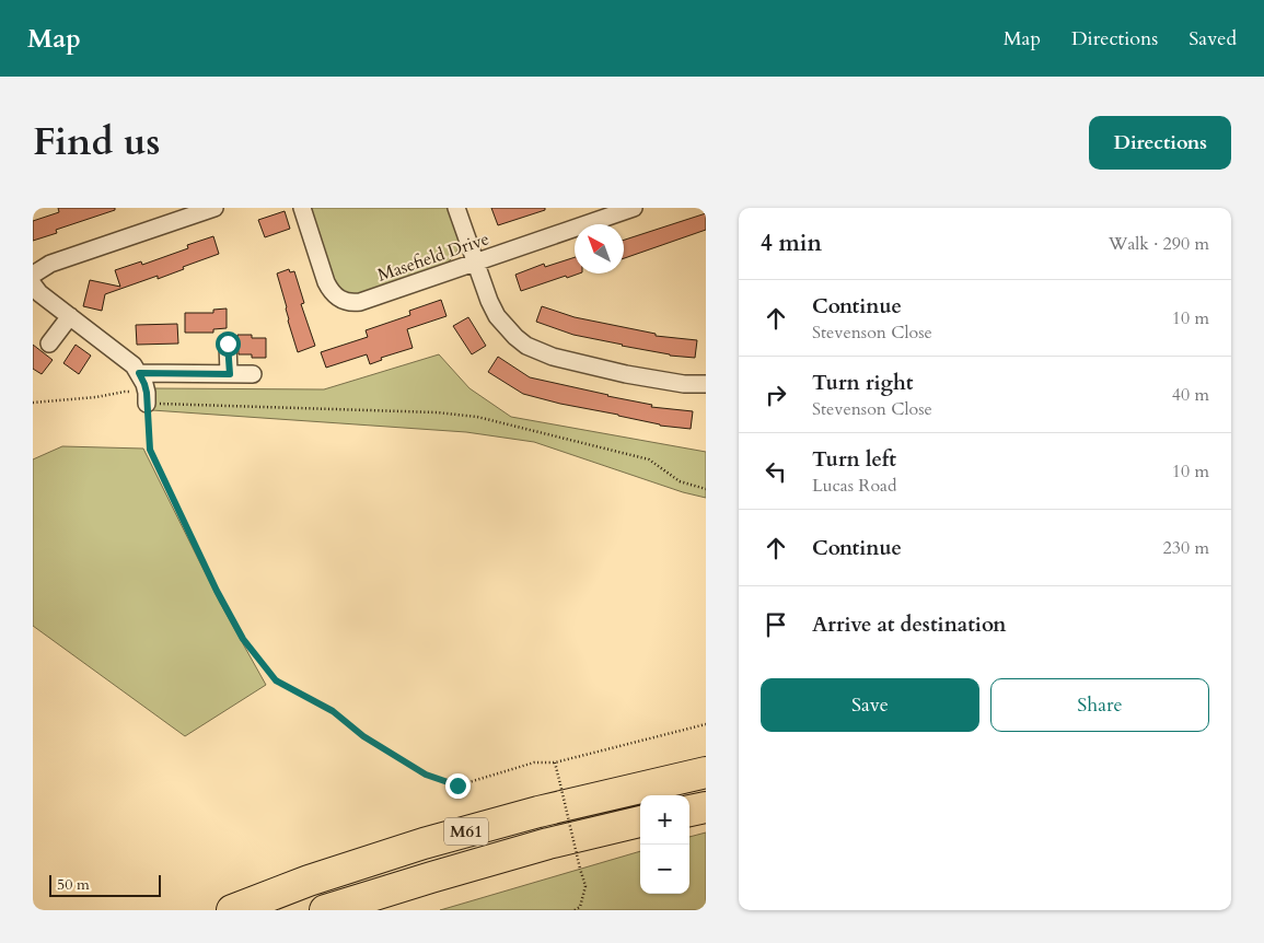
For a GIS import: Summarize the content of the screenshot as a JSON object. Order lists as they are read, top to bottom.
{
  "streets": {
    "highway": ["M61"],
    "street": ["Masefield Drive"]
  },
  "scale_bar": "50 m",
  "north": "top left",
  "page": {
    "header": "Map",
    "nav": ["Map", "Directions", "Saved"],
    "title": "Find us",
    "buttons": [
      "Directions",
      ["Save", "Share"]
    ],
    "heading": ["4 min", "Walk · 290 m"],
    "list": [
      ["Continue", "Stevenson Close", "10 m"],
      ["Turn right", "Stevenson Close", "40 m"],
      ["Turn left", "Lucas Road", "10 m"],
      ["Continue", "230 m"],
      "Arrive at destination"
    ],
    "map_buttons": ["+", "−"],
    "scale": "50 m"
  }
}
